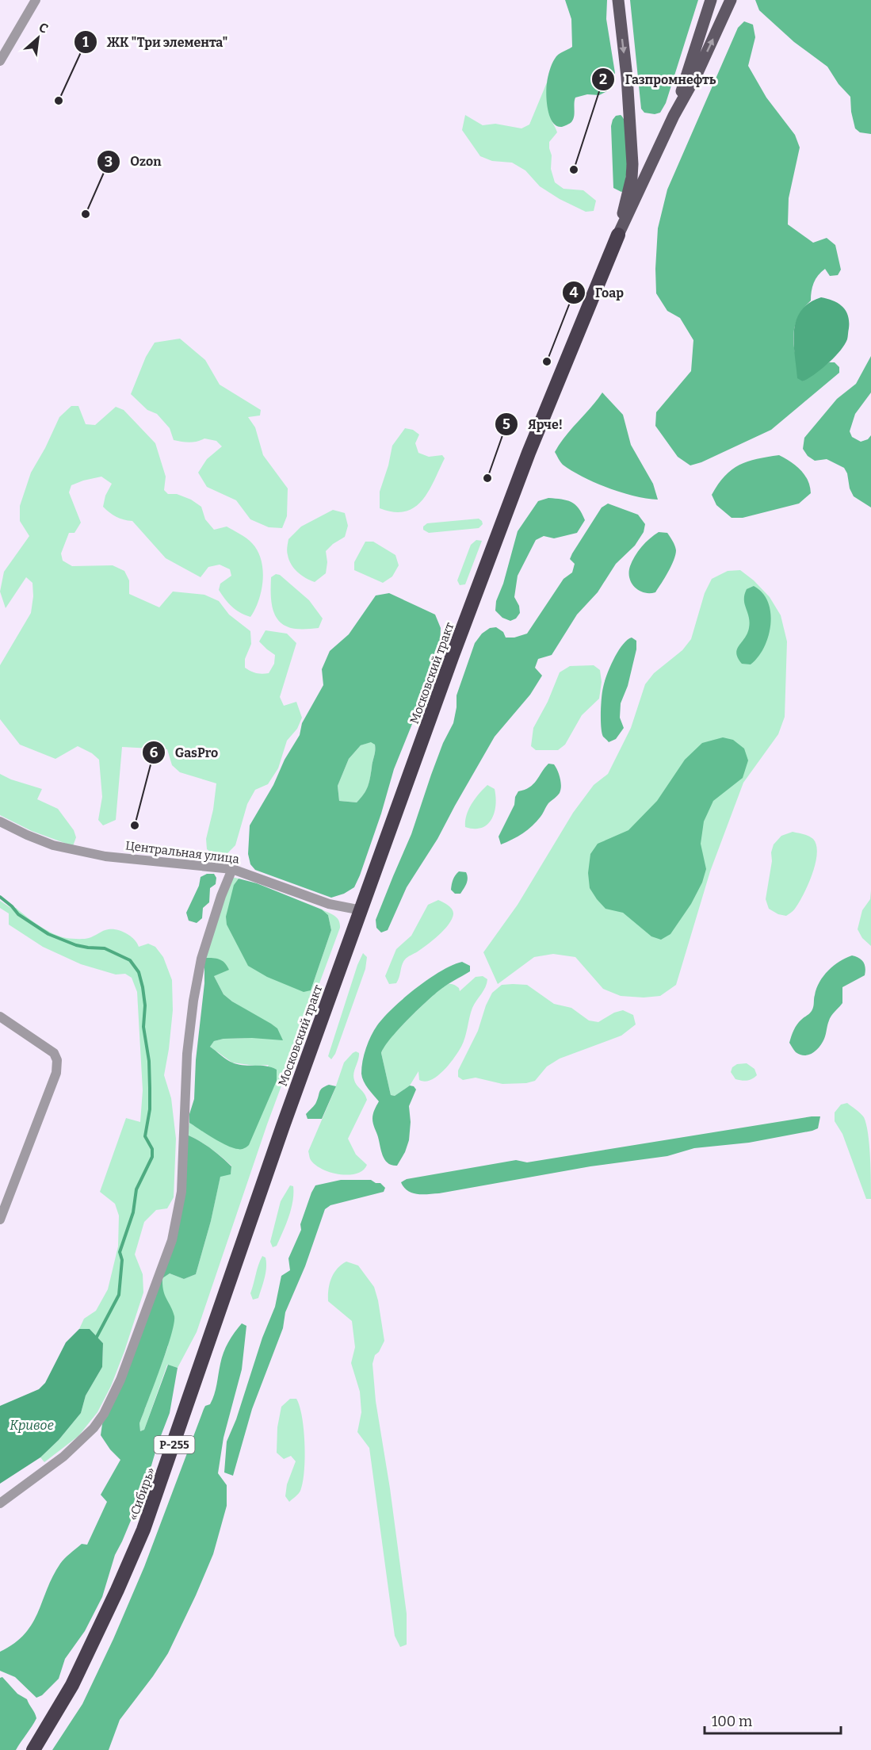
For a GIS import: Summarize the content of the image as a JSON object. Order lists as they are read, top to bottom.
{
  "streets": {
    "highway": ["Московский тракт", "Р-255", "«Сибирь»"],
    "street": ["Центральная улица"]
  },
  "crossings": [
    ["Московский тракт", "Центральная улица"],
    ["Московский тракт", "«Сибирь»"]
  ],
  "water": ["Кривое"],
  "places": [
    "ЖК \"Три элемента\"",
    "Газпромнефть",
    "Ozon",
    "Гоар",
    "Ярче!",
    "GasPro"
  ],
  "scale_bar": "100 m",
  "north": "top right"
}
